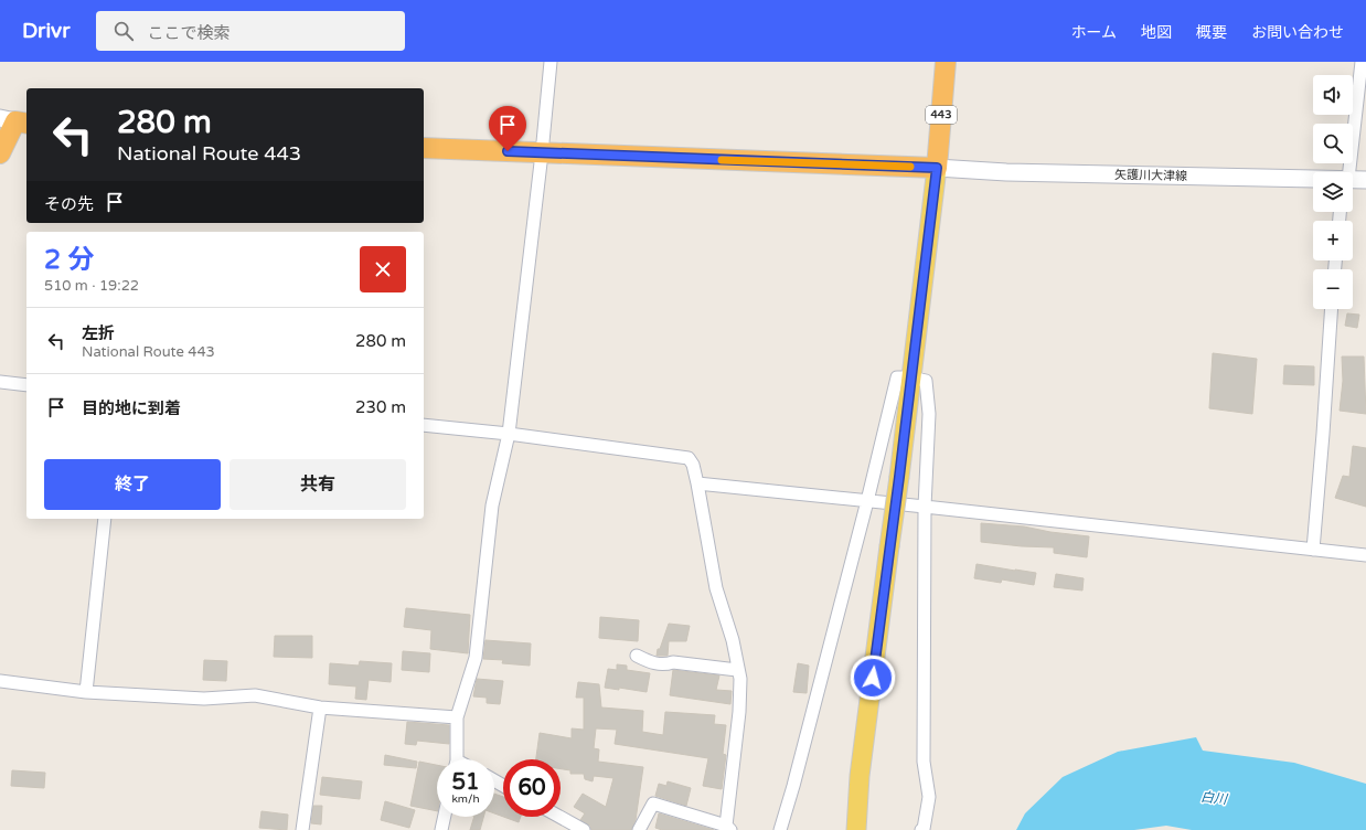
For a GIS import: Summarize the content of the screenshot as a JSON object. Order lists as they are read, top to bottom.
{
  "streets": {
    "highway": ["443"],
    "main road": ["矢護川大津線"]
  },
  "crossings": [
    ["443", "矢護川大津線"]
  ],
  "water": ["白川"],
  "page": {
    "header": "Drivr",
    "search": "ここで検索",
    "nav": [
      "ホーム",
      "地図",
      "概要",
      "お問い合わせ"
    ],
    "map_buttons": ["+", "−"],
    "turn": ["280 m", "National Route 443"],
    "then": "その先",
    "heading": ["2 分", "510 m · 19:22"],
    "list": [
      {
        "name": "左折",
        "note": "National Route 443",
        "value": "280 m"
      },
      {
        "name": "目的地に到着",
        "value": "230 m"
      }
    ],
    "buttons": ["終了", "共有"],
    "speed": "51 km/h",
    "limit": "60"
  }
}
